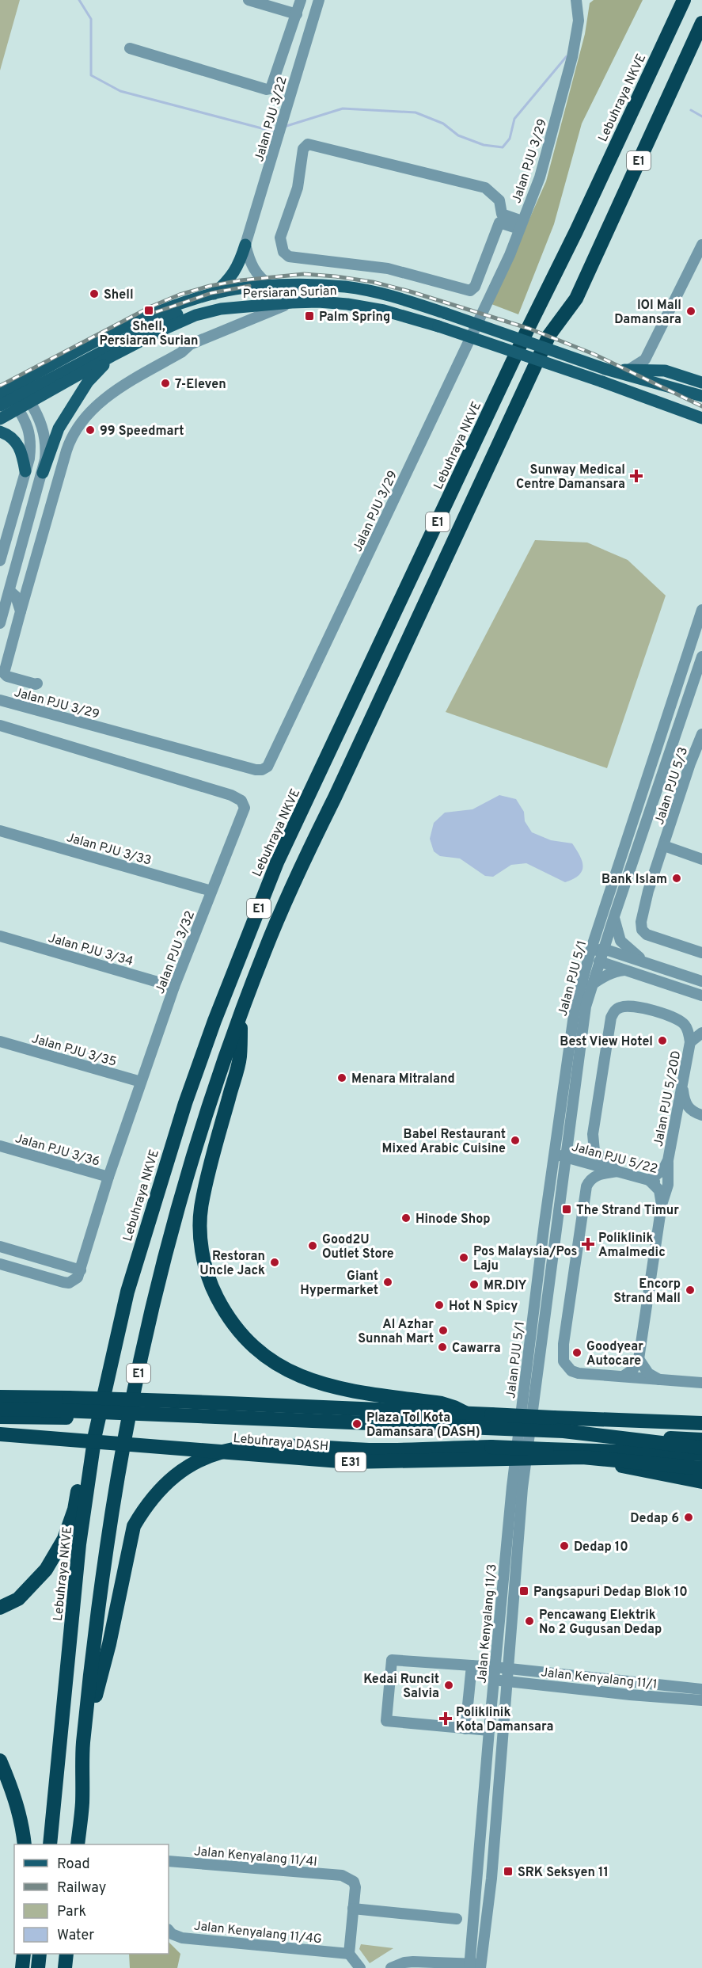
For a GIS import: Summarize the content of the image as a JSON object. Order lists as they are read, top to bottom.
{
  "streets": {
    "highway": [
      "Lebuhraya NKVE",
      "E1",
      "Lebuhraya DASH",
      "E31"
    ],
    "main road": ["Persiaran Surian"],
    "street": [
      "Jalan PJU 3/22",
      "Jalan PJU 3/29",
      "Jalan PJU 5/3",
      "Jalan PJU 3/33",
      "Jalan PJU 3/34",
      "Jalan PJU 3/32",
      "Jalan PJU 5/1",
      "Jalan PJU 3/35",
      "Jalan PJU 5/20D",
      "Jalan PJU 3/36",
      "Jalan PJU 5/22",
      "Jalan Kenyalang 11/3",
      "Jalan Kenyalang 11/1",
      "Jalan Kenyalang 11/4I",
      "Jalan Kenyalang 11/4G"
    ]
  },
  "crossings": [
    ["Jalan PJU 3/33", "Jalan PJU 3/32"],
    ["Jalan PJU 3/34", "Jalan PJU 3/32"],
    ["Jalan PJU 3/32", "Jalan PJU 3/35"],
    ["Jalan PJU 3/32", "Jalan PJU 3/36"],
    ["Jalan PJU 5/1", "Jalan PJU 5/22"],
    ["Jalan PJU 5/1", "Jalan Kenyalang 11/3"],
    ["Jalan PJU 5/20D", "Jalan PJU 5/22"],
    ["Jalan Kenyalang 11/3", "Jalan Kenyalang 11/1"]
  ],
  "places": {
    "other": [
      "Shell",
      "IOI Mall Damansara",
      "7-Eleven",
      "99 Speedmart",
      "Bank Islam",
      "Best View Hotel",
      "Menara Mitraland",
      "Babel Restaurant Mixed Arabic Cuisine",
      "Hinode Shop",
      "Good2U Outlet Store",
      "Pos Malaysia/Pos Laju",
      "Restoran Uncle Jack",
      "Giant Hypermarket",
      "MR.DIY",
      "Encorp Strand Mall",
      "Hot N Spicy",
      "Al Azhar Sunnah Mart",
      "Cawarra",
      "Goodyear Autocare",
      "Plaza Tol Kota Damansara (DASH)",
      "Dedap 6",
      "Dedap 10",
      "Pencawang Elektrik No 2 Gugusan Dedap",
      "Kedai Runcit Salvia"
    ],
    "transit": [
      "Shell, Persiaran Surian",
      "Palm Spring",
      "The Strand Timur",
      "Pangsapuri Dedap Blok 10",
      "SRK Seksyen 11"
    ],
    "health": ["Sunway Medical Centre Damansara", "Poliklinik Amalmedic", "Poliklinik Kota Damansara"]
  },
  "legend": [
    "Road",
    "Railway",
    "Park",
    "Water"
  ]
}
